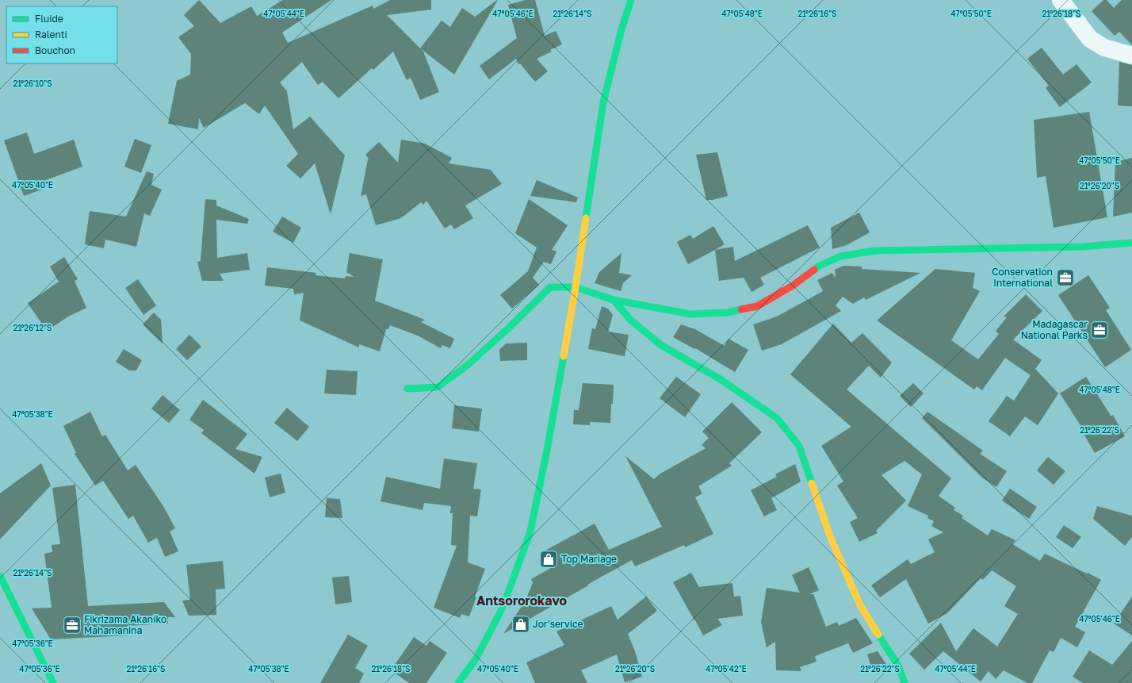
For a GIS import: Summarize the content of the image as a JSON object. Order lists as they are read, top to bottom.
{
  "districts": ["Antsororokavo"],
  "places": {
    "office": ["Conservation International", "Madagascar National Parks", "Fikrizama Akaniko Mahamanina"],
    "shop": ["Top Mariage", "Jor'service"]
  },
  "legend": ["Fluide", "Ralenti", "Bouchon"],
  "coordinates": [
    "47°05'44\"E",
    "47°05'46\"E",
    "47°05'48\"E",
    "47°05'50\"E",
    "21°26'14\"S",
    "21°26'16\"S",
    "21°26'18\"S",
    "21°26'10\"S",
    "47°05'40\"E",
    "21°26'20\"S",
    "21°26'12\"S",
    "47°05'38\"E",
    "21°26'22\"S",
    "47°05'36\"E",
    "47°05'42\"E"
  ]
}
